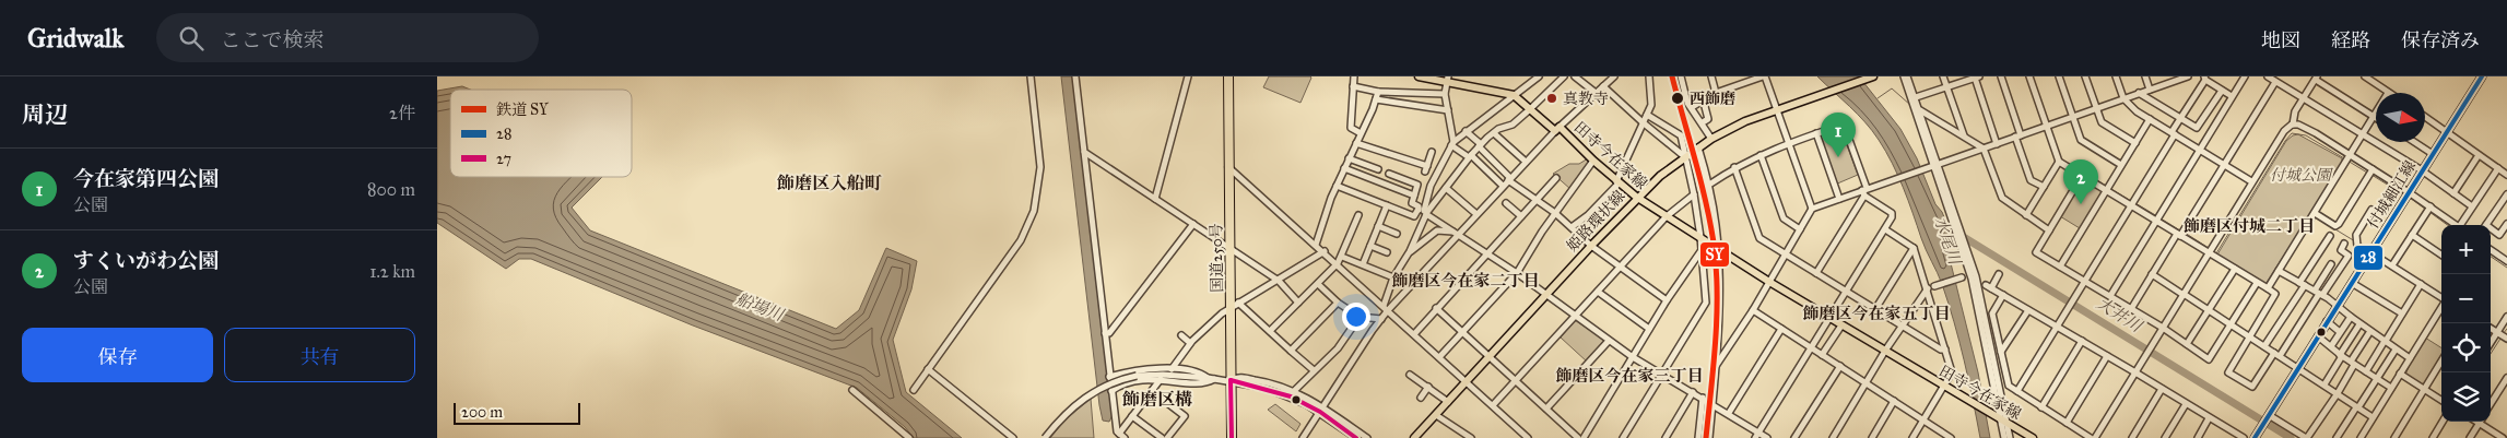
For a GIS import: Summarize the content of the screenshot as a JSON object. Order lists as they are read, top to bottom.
{
  "streets": {
    "highway": ["国道250号"],
    "main road": ["田寺今在家線", "付城細江線", "姫路環状線"]
  },
  "crossings": [
    ["田寺今在家線", "姫路環状線"]
  ],
  "districts": [
    "飾磨区入船町",
    "飾磨区付城二丁目",
    "飾磨区今在家二丁目",
    "飾磨区今在家五丁目",
    "飾磨区今在家三丁目",
    "飾磨区構"
  ],
  "water": ["水尾川", "船場川", "大井川"],
  "parks": ["付城公園"],
  "places": ["真教寺", "西飾磨"],
  "lines": ["rail line SY", "transit line 28", "transit line 27"],
  "legend": ["鉄道 SY", "28", "27"],
  "scale_bar": "200 m",
  "north": "right",
  "page": {
    "header": "Gridwalk",
    "search": "ここで検索",
    "nav": ["地図", "経路", "保存済み"],
    "heading": ["周辺", "2件"],
    "pins": ["1", "2"],
    "list": [
      {
        "mark": "1",
        "name": "今在家第四公園",
        "note": "公園",
        "value": "800 m"
      },
      {
        "mark": "2",
        "name": "すくいがわ公園",
        "note": "公園",
        "value": "1.2 km"
      }
    ],
    "map_buttons": ["+", "−"],
    "buttons": ["保存", "共有"],
    "scale": "200 m"
  }
}
